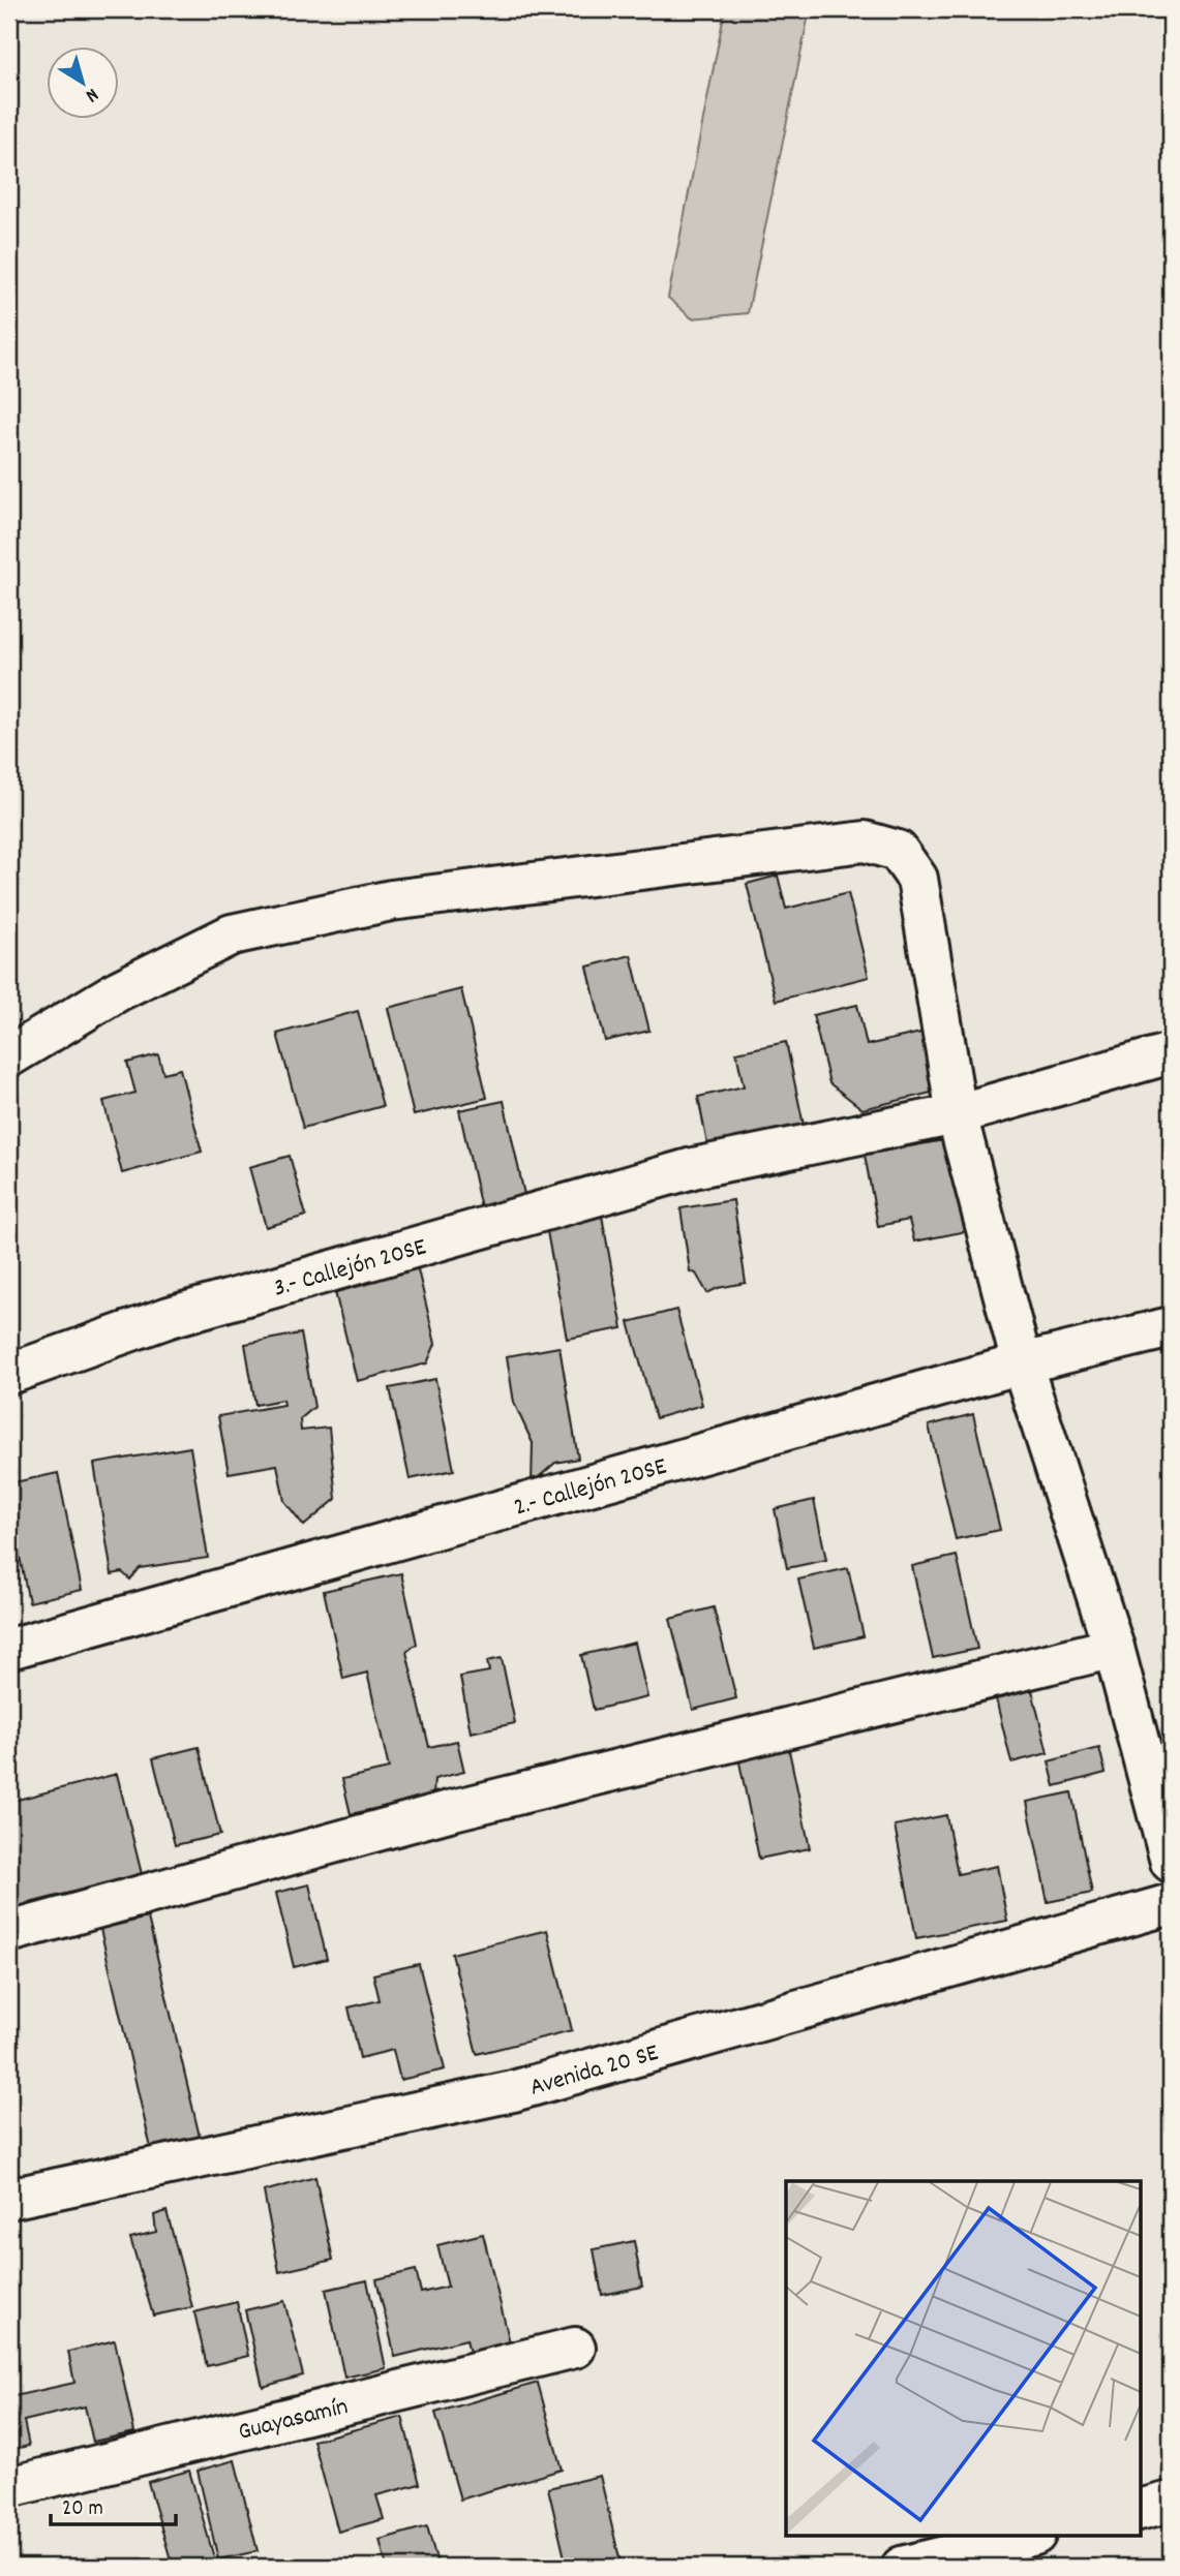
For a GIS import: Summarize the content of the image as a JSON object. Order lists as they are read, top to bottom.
{
  "streets": {
    "street": [
      "3.- Callejón 20SE",
      "2.- Callejón 20SE",
      "Avenida 20 SE",
      "Guayasamín"
    ]
  },
  "scale_bar": "20 m",
  "north": "bottom right"
}
